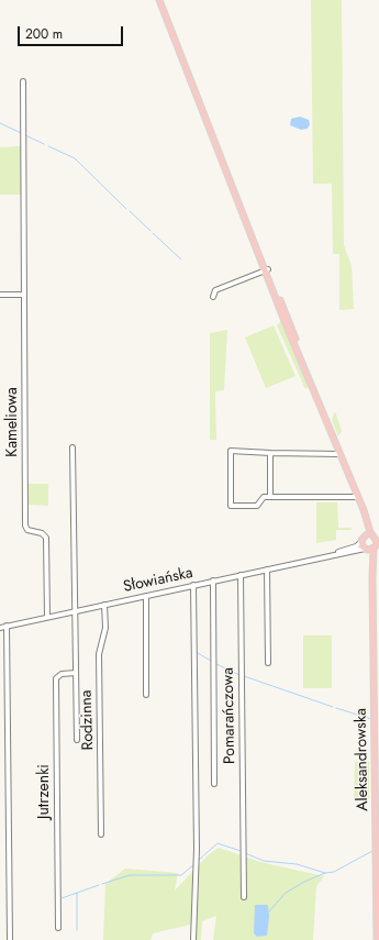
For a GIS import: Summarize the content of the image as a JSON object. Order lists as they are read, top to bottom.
{
  "streets": {
    "main road": ["Aleksandrowska"],
    "street": [
      "Kameliowa",
      "Słowiańska",
      "Pomarańczowa",
      "Rodzinna",
      "Jutrzenki"
    ]
  },
  "crossings": [
    ["Kameliowa", "Słowiańska"],
    ["Słowiańska", "Pomarańczowa"],
    ["Słowiańska", "Rodzinna"],
    ["Słowiańska", "Aleksandrowska"]
  ],
  "scale_bar": "200 m"
}
